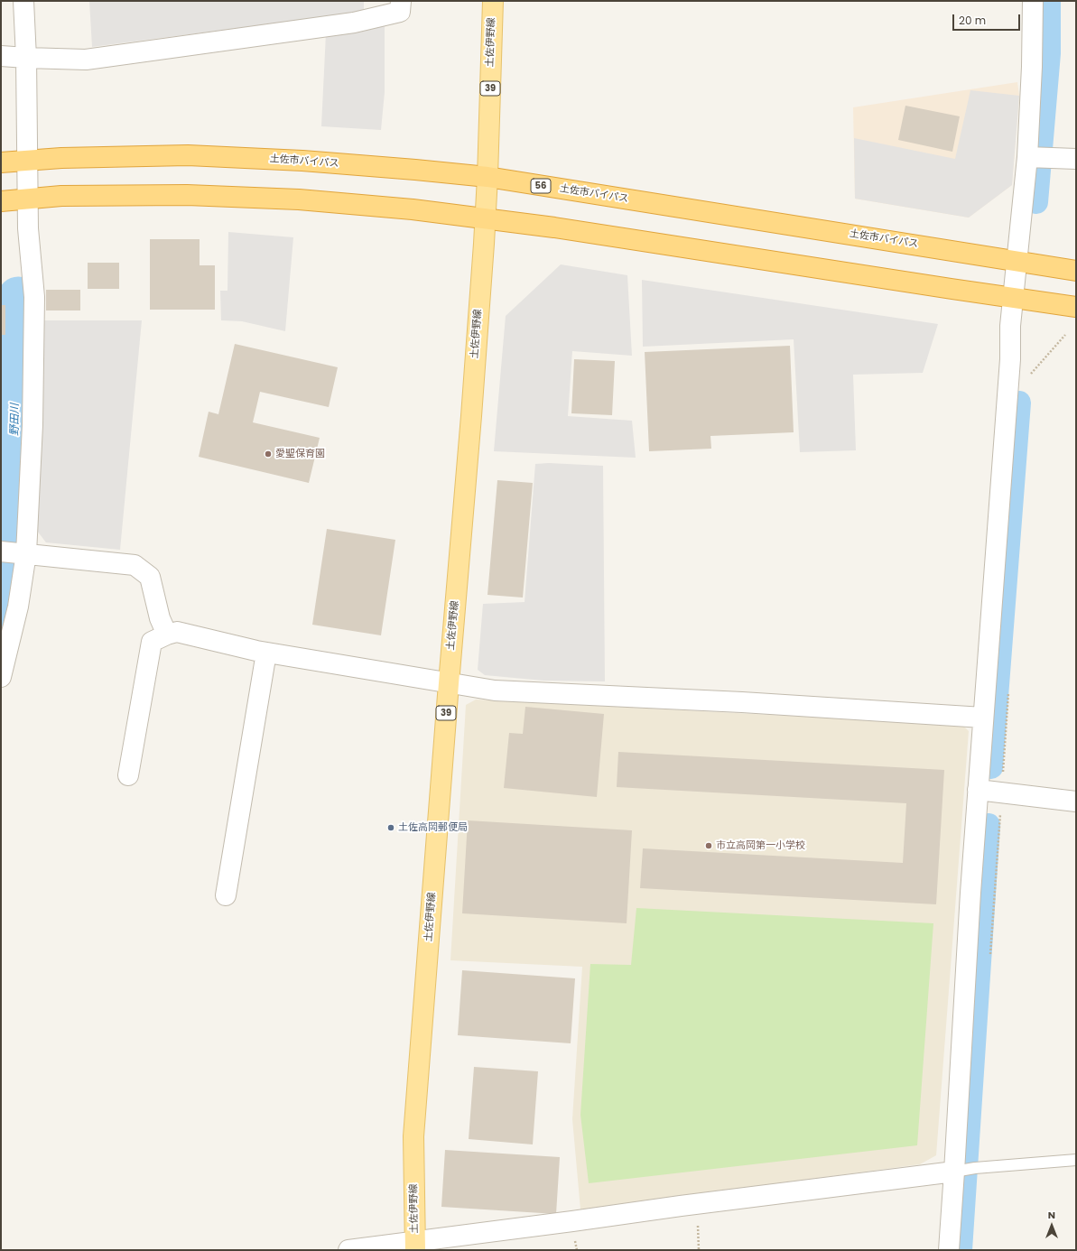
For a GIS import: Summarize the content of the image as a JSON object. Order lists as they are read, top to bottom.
{
  "streets": {
    "highway": ["土佐市バイパス", "56"],
    "main road": ["土佐伊野線", "39"]
  },
  "crossings": [
    ["土佐伊野線", "土佐市バイパス"]
  ],
  "water": ["野田川"],
  "places": ["愛聖保育園", "土佐高岡郵便局", "市立高岡第一小学校"],
  "scale_bar": "20 m",
  "north": "top"
}
